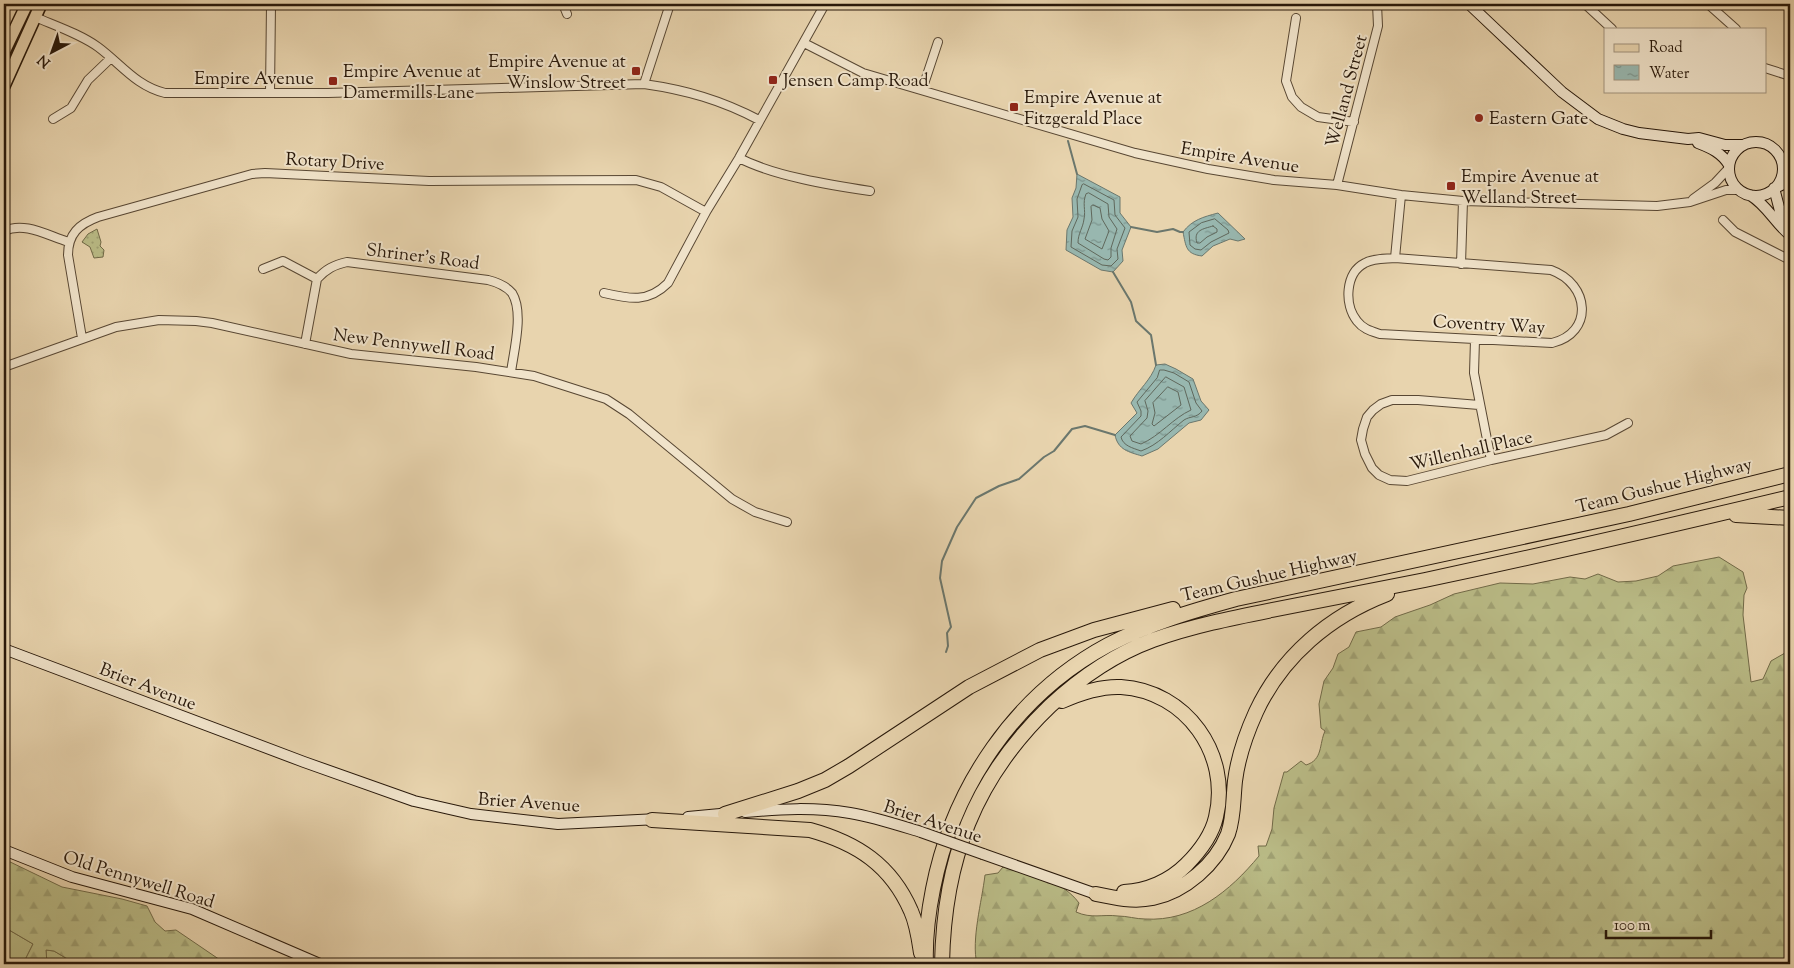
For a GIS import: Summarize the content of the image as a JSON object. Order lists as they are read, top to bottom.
{
  "streets": {
    "highway": ["Team Gushue Highway"],
    "main road": ["Brier Avenue", "Old Pennywell Road"],
    "street": [
      "Empire Avenue",
      "Welland Street",
      "Rotary Drive",
      "Shriner's Road",
      "Coventry Way",
      "New Pennywell Road",
      "Willenhall Place"
    ]
  },
  "crossings": [
    ["Empire Avenue", "Welland Street"],
    ["Shriner's Road", "New Pennywell Road"]
  ],
  "places": {
    "transit": [
      "Empire Avenue at Winslow Street",
      "Jensen Camp Road",
      "Empire Avenue at Damermills Lane",
      "Empire Avenue at Fitzgerald Place",
      "Empire Avenue at Welland Street"
    ],
    "other": ["Eastern Gate"]
  },
  "legend": ["Road", "Water"],
  "scale_bar": "100 m",
  "north": "bottom left"
}
